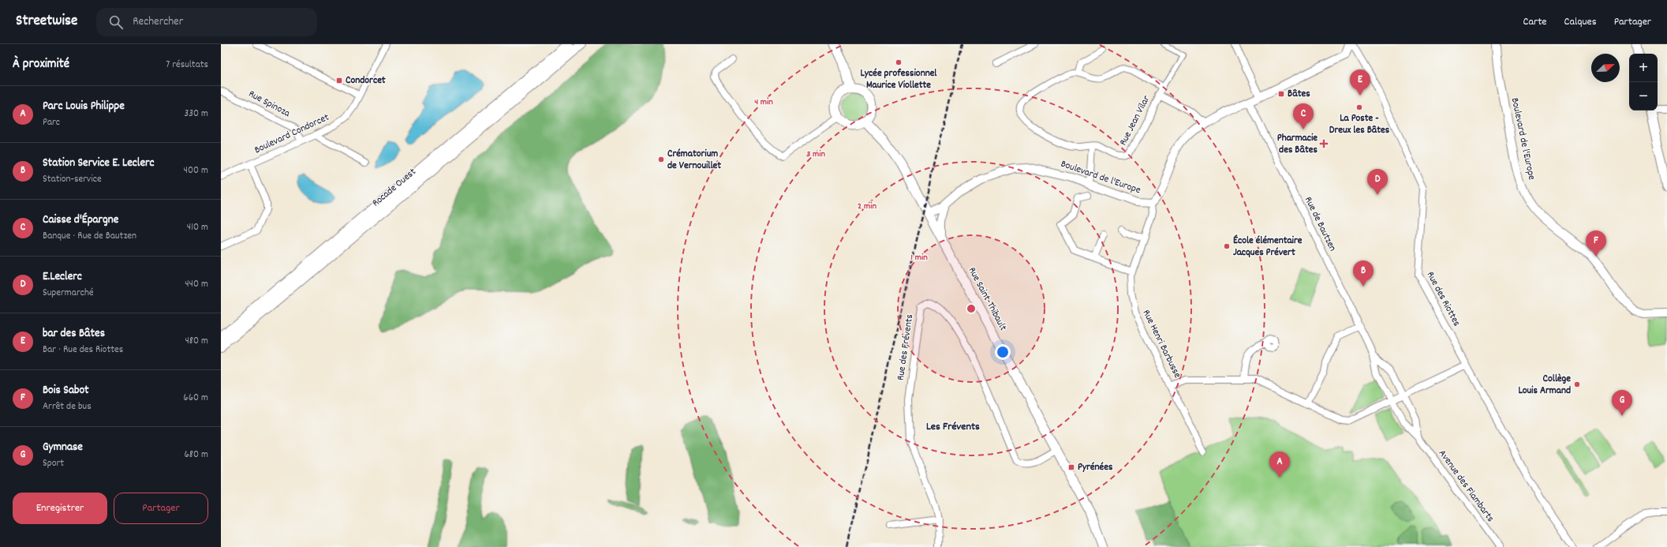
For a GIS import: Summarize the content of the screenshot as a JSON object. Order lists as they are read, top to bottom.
{
  "streets": {
    "main road": ["Rocade Ouest", "Rue Saint-Thibault"],
    "street": [
      "Rue Spinoza",
      "Rue Jean Vilar",
      "Boulevard Condorcet",
      "Boulevard de l'Europe",
      "Rue de Bautzen",
      "Rue des Riottes",
      "Rue Henri Barbusse",
      "Rue des Frévents",
      "Avenue des Flambarts"
    ]
  },
  "crossings": [
    ["Rue Spinoza", "Boulevard Condorcet"],
    ["Rue Jean Vilar", "Boulevard de l'Europe"],
    ["Boulevard de l'Europe", "Rue de Bautzen"],
    ["Boulevard de l'Europe", "Rue Saint-Thibault"],
    ["Boulevard de l'Europe", "Rue Henri Barbusse"],
    ["Rue de Bautzen", "Avenue des Flambarts"],
    ["Rue Saint-Thibault", "Rue des Frévents"]
  ],
  "districts": ["Les Frévents"],
  "places": {
    "other": [
      "Lycée professionnel Maurice Viollette",
      "La Poste - Dreux les Bâtes",
      "Crématorium de Vernouillet",
      "École élémentaire Jacques Prévert",
      "Collège Louis Armand"
    ],
    "transit": ["Condorcet", "Bâtes", "Pyrénées"],
    "health": ["Pharmacie des Bâtes"]
  },
  "north": "top right",
  "page": {
    "header": "Streetwise",
    "search": "Rechercher",
    "nav": ["Carte", "Calques", "Partager"],
    "heading": ["À proximité", "7 résultats"],
    "map_buttons": ["+", "−"],
    "pins": [
      "E",
      "C",
      "D",
      "F",
      "B",
      "G",
      "A"
    ],
    "list": [
      {
        "mark": "A",
        "name": "Parc Louis Philippe",
        "note": "Parc",
        "value": "330 m"
      },
      {
        "mark": "B",
        "name": "Station Service E. Leclerc",
        "note": "Station-service",
        "value": "400 m"
      },
      {
        "mark": "C",
        "name": "Caisse d'Épargne",
        "note": "Banque · Rue de Bautzen",
        "value": "410 m"
      },
      {
        "mark": "D",
        "name": "E.Leclerc",
        "note": "Supermarché",
        "value": "440 m"
      },
      {
        "mark": "E",
        "name": "bar des Bâtes",
        "note": "Bar · Rue des Riottes",
        "value": "480 m"
      },
      {
        "mark": "F",
        "name": "Bois Sabot",
        "note": "Arrêt de bus",
        "value": "660 m"
      },
      {
        "mark": "G",
        "name": "Gymnase",
        "note": "Sport",
        "value": "680 m"
      }
    ],
    "buttons": ["Enregistrer", "Partager"]
  },
  "rings": [
    "4 min",
    "3 min",
    "2 min",
    "1 min"
  ]
}
